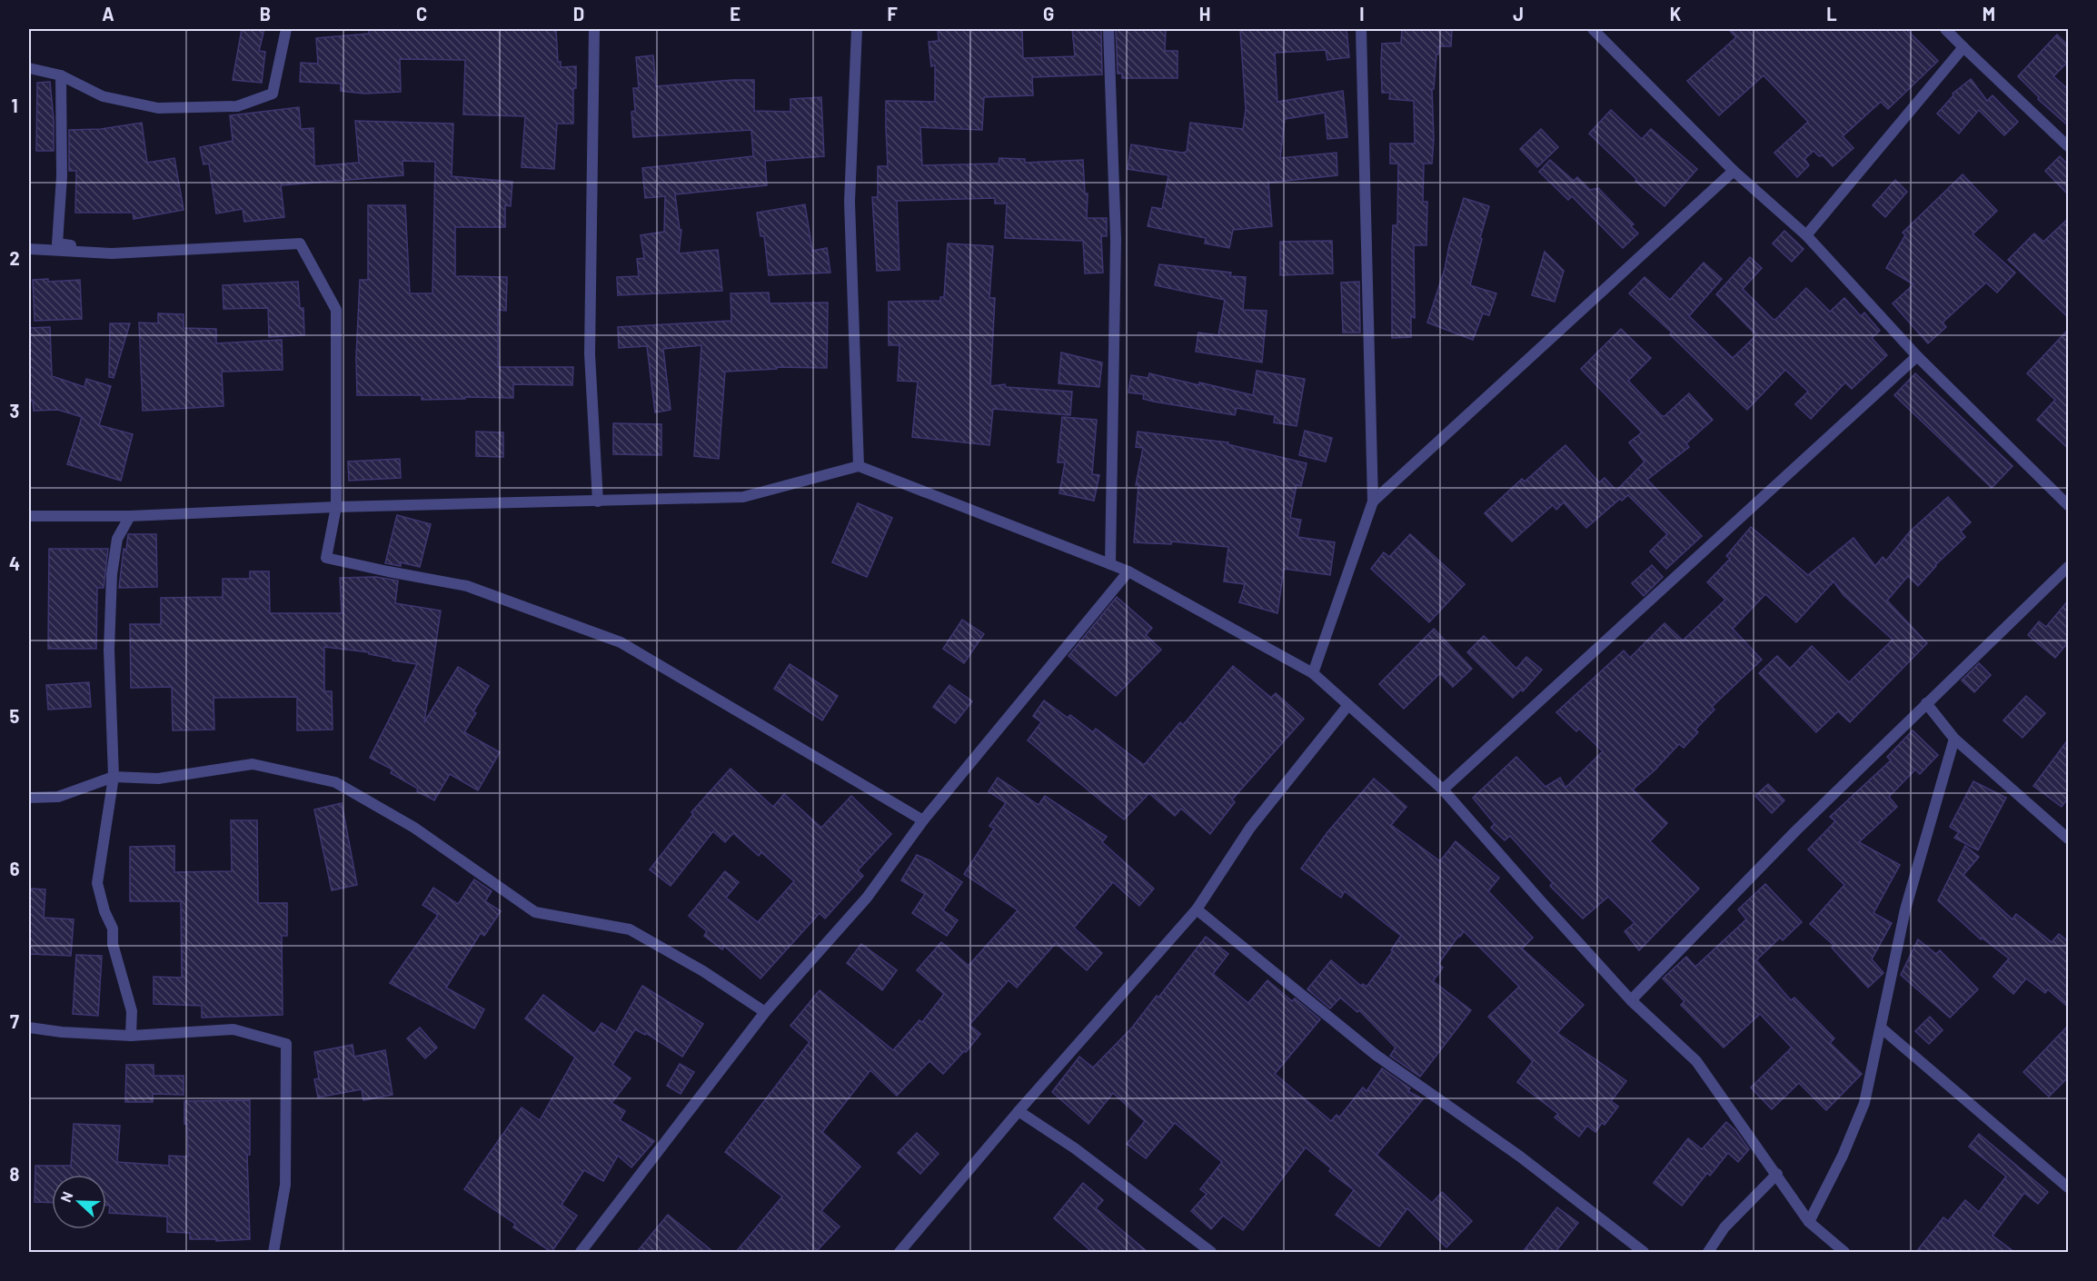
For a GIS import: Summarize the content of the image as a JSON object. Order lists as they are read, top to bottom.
{
  "north": "left",
  "grid": {
    "columns": [
      "A",
      "B",
      "C",
      "D",
      "E",
      "F",
      "G",
      "H",
      "I",
      "J",
      "K",
      "L",
      "M"
    ],
    "rows": [
      "1",
      "2",
      "3",
      "4",
      "5",
      "6",
      "7",
      "8"
    ]
  }
}
